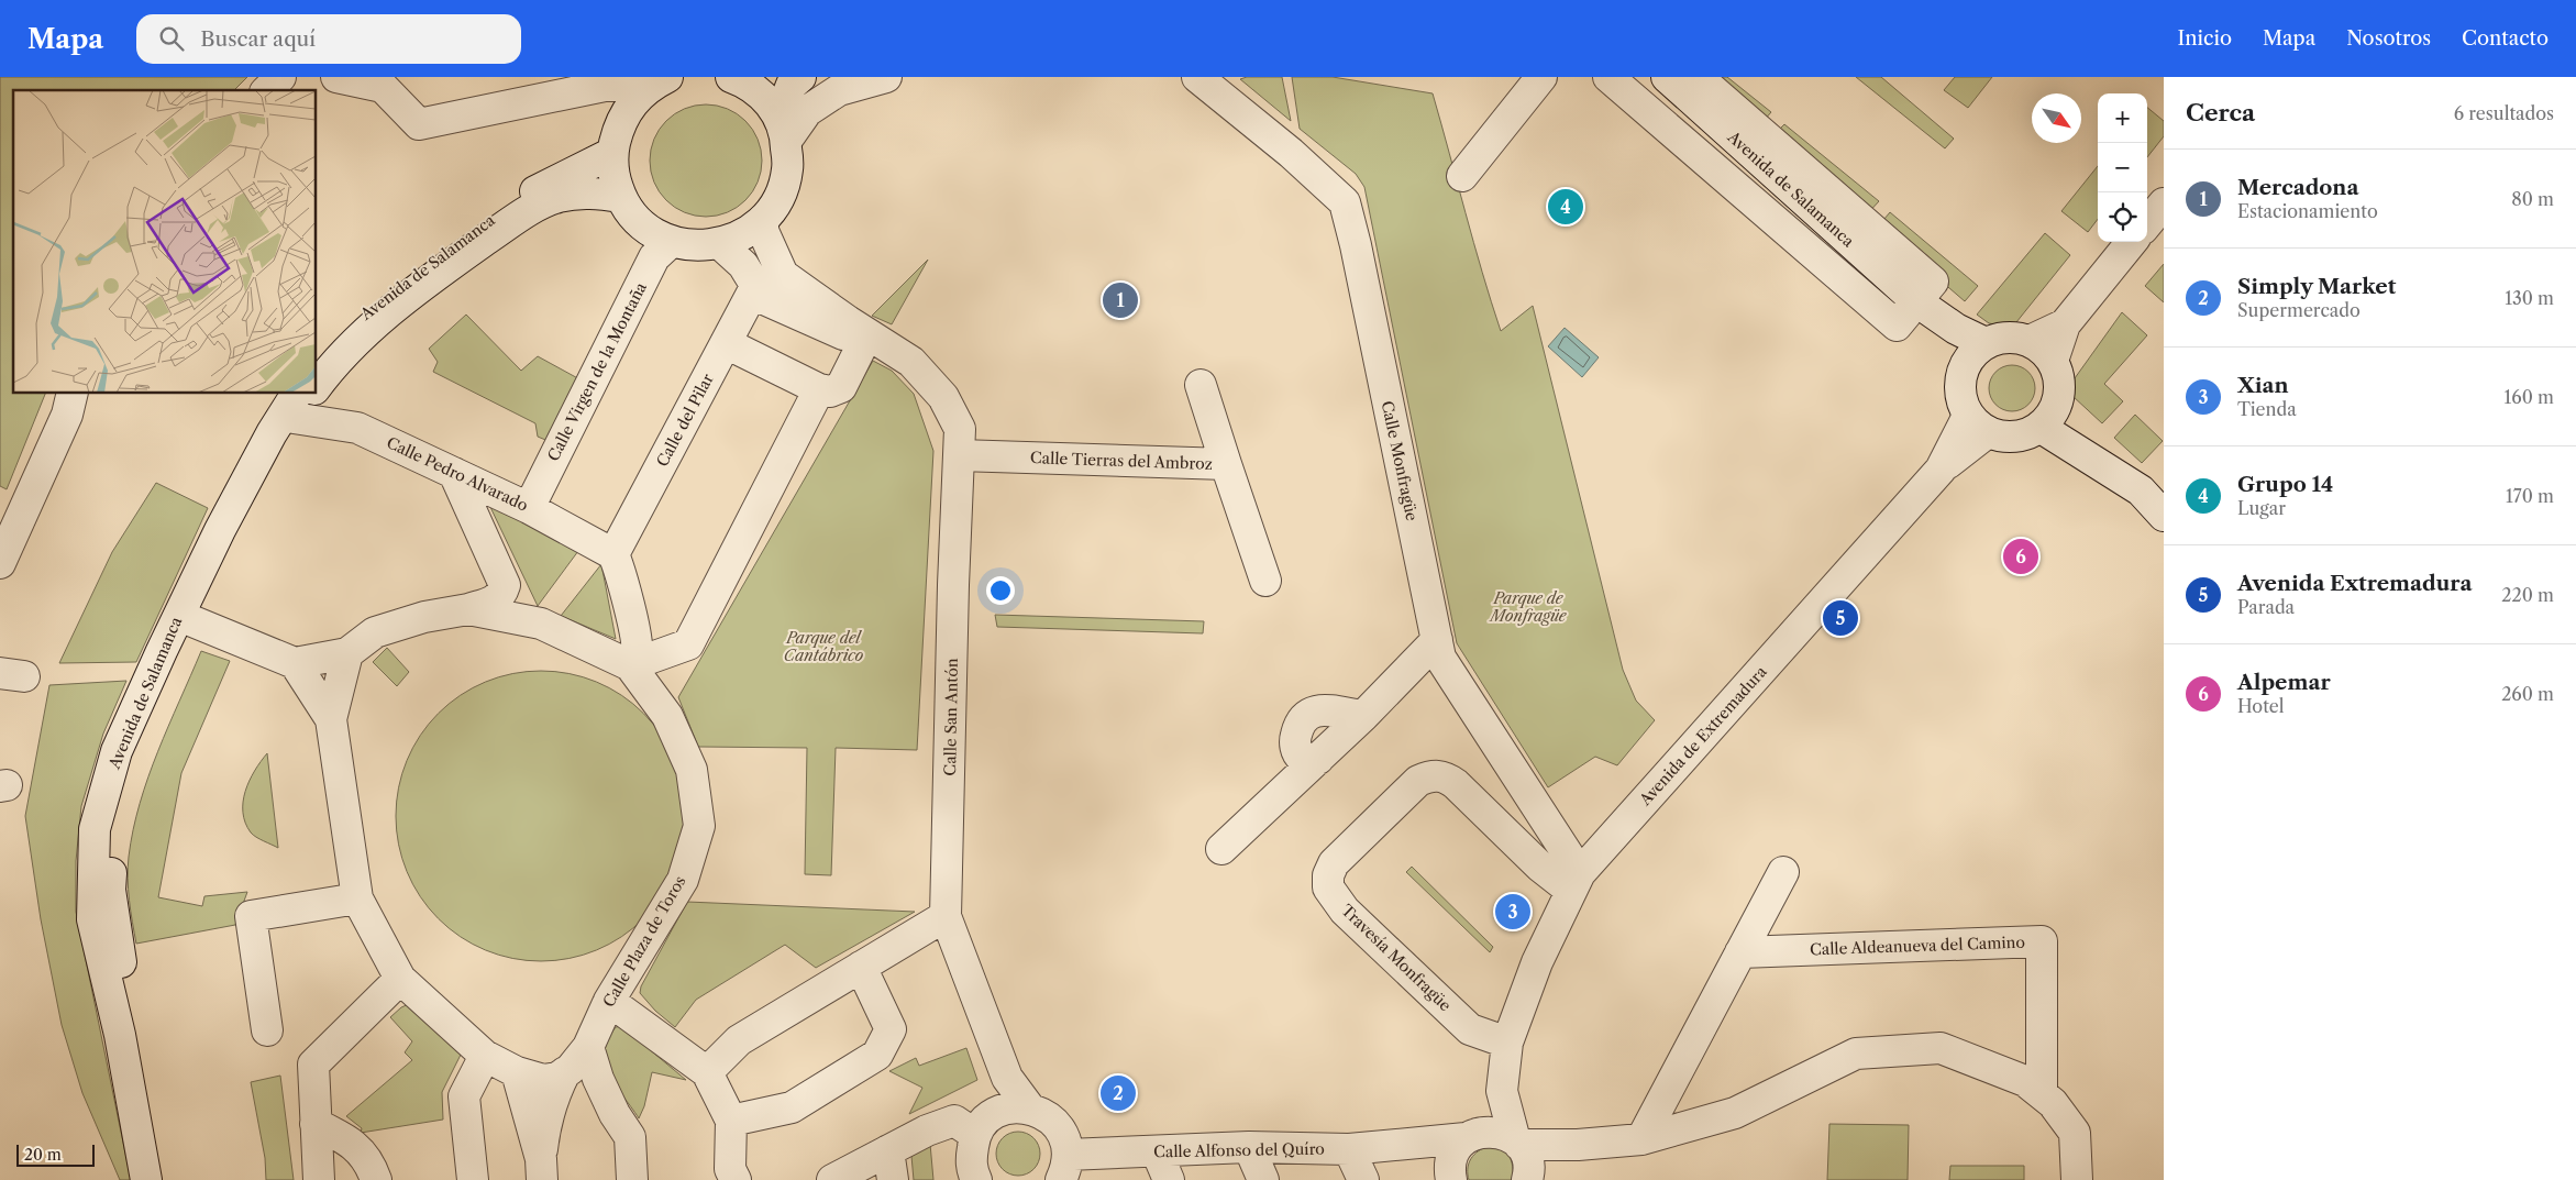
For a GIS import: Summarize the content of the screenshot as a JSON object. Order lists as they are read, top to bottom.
{
  "streets": {
    "street": [
      "Avenida de Salamanca",
      "Calle Virgen de la Montaña",
      "Calle del Pilar",
      "Calle Tierras del Ambroz",
      "Calle Monfragüe",
      "Calle Pedro Alvarado",
      "Calle San Antón",
      "Avenida de Extremadura",
      "Calle Plaza de Toros",
      "Calle Aldeanueva del Camino",
      "Travesía Monfragüe",
      "Calle Alfonso del Quíro"
    ]
  },
  "crossings": [
    ["Avenida de Salamanca", "Calle Pedro Alvarado"],
    ["Avenida de Salamanca", "Avenida de Extremadura"],
    ["Calle Virgen de la Montaña", "Calle Pedro Alvarado"],
    ["Calle del Pilar", "Calle Pedro Alvarado"],
    ["Calle del Pilar", "Calle San Antón"],
    ["Calle Tierras del Ambroz", "Calle San Antón"],
    ["Calle Monfragüe", "Avenida de Extremadura"],
    ["Calle Monfragüe", "Travesía Monfragüe"],
    ["Avenida de Extremadura", "Travesía Monfragüe"],
    ["Avenida de Extremadura", "Calle Alfonso del Quíro"]
  ],
  "parks": ["Parque de Monfragüe", "Parque del Cantábrico"],
  "scale_bar": "20 m",
  "north": "bottom right",
  "page": {
    "header": "Mapa",
    "search": "Buscar aquí",
    "nav": [
      "Inicio",
      "Mapa",
      "Nosotros",
      "Contacto"
    ],
    "heading": ["Cerca", "6 resultados"],
    "map_buttons": ["+", "−"],
    "list": [
      {
        "mark": "1",
        "name": "Mercadona",
        "note": "Estacionamiento",
        "value": "80 m"
      },
      {
        "mark": "2",
        "name": "Simply Market",
        "note": "Supermercado",
        "value": "130 m"
      },
      {
        "mark": "3",
        "name": "Xian",
        "note": "Tienda",
        "value": "160 m"
      },
      {
        "mark": "4",
        "name": "Grupo 14",
        "note": "Lugar",
        "value": "170 m"
      },
      {
        "mark": "5",
        "name": "Avenida Extremadura",
        "note": "Parada",
        "value": "220 m"
      },
      {
        "mark": "6",
        "name": "Alpemar",
        "note": "Hotel",
        "value": "260 m"
      }
    ],
    "pins": [
      "4",
      "1",
      "6",
      "5",
      "3",
      "2"
    ],
    "scale": "20 m"
  }
}
